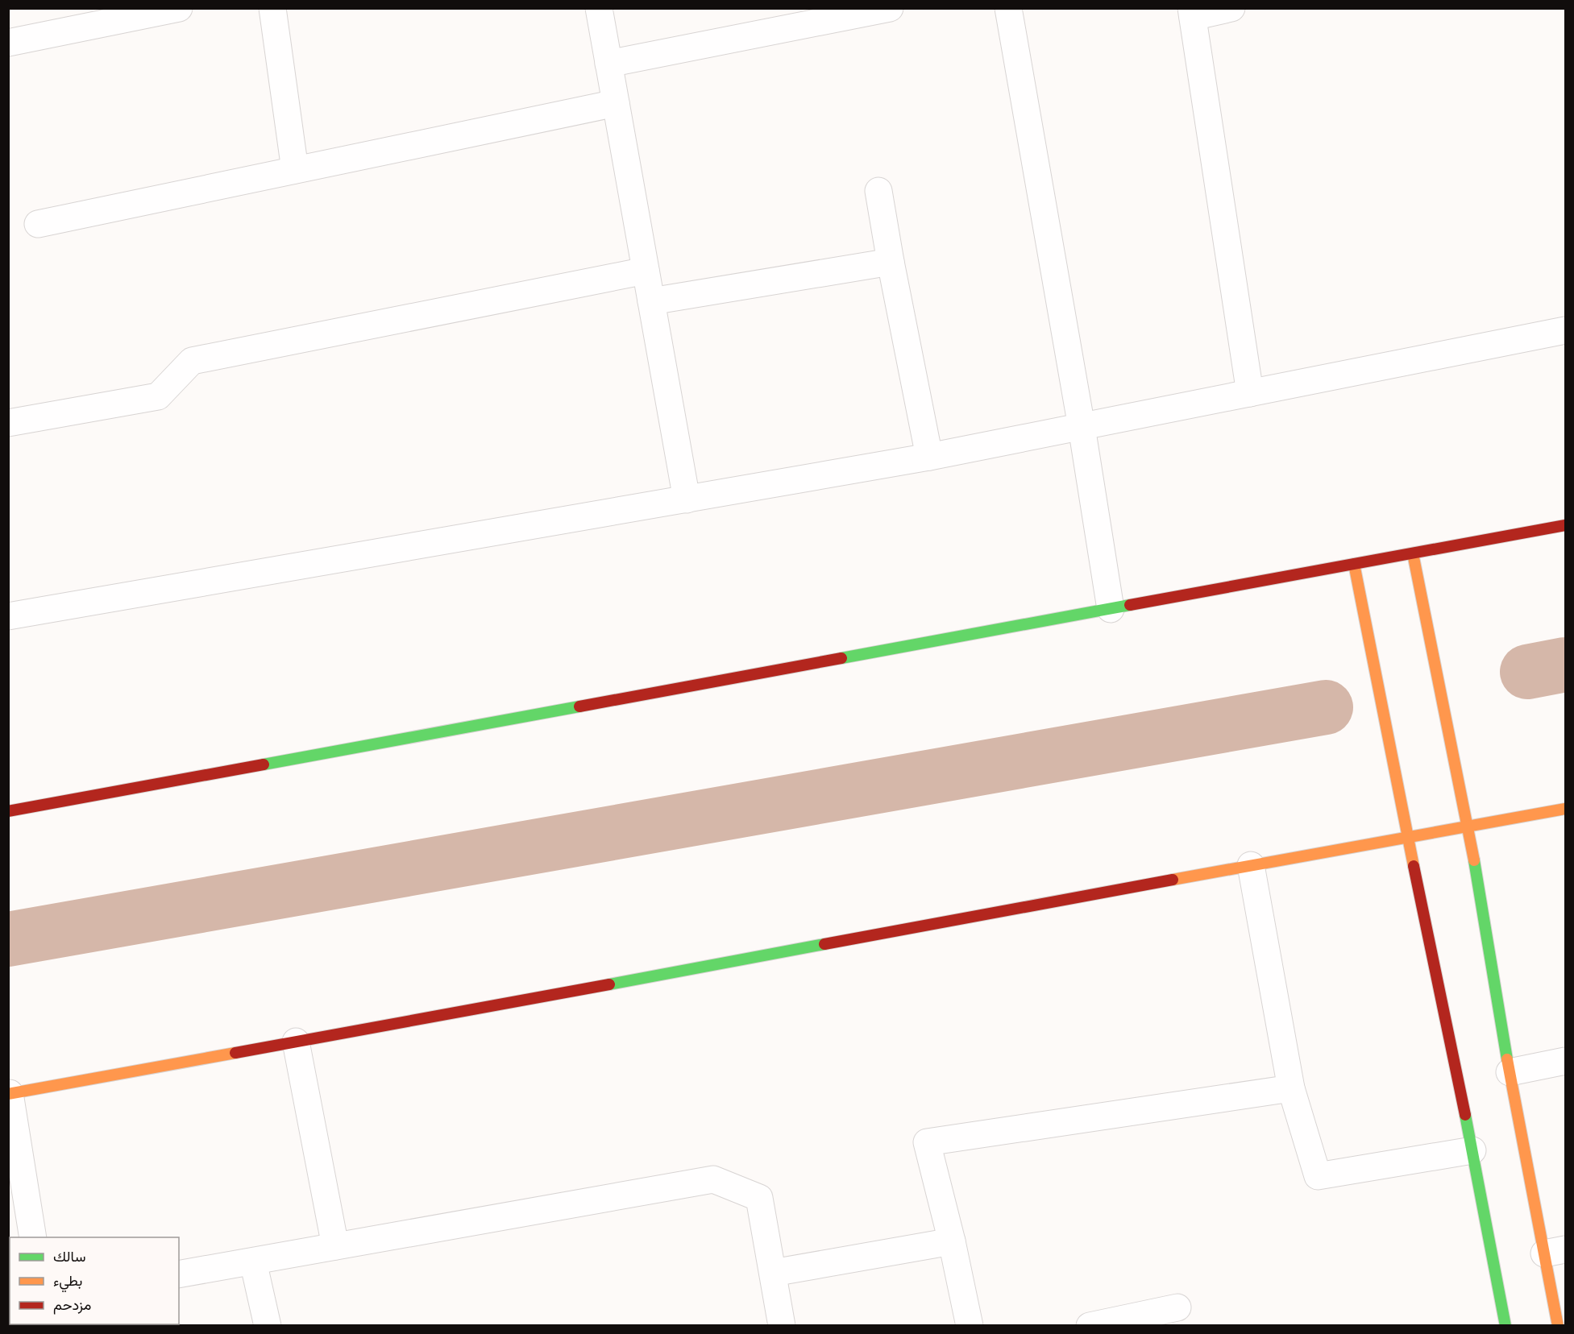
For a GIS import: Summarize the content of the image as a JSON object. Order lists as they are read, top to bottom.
{
  "legend": ["سالك", "بطيء", "مزدحم"]
}
